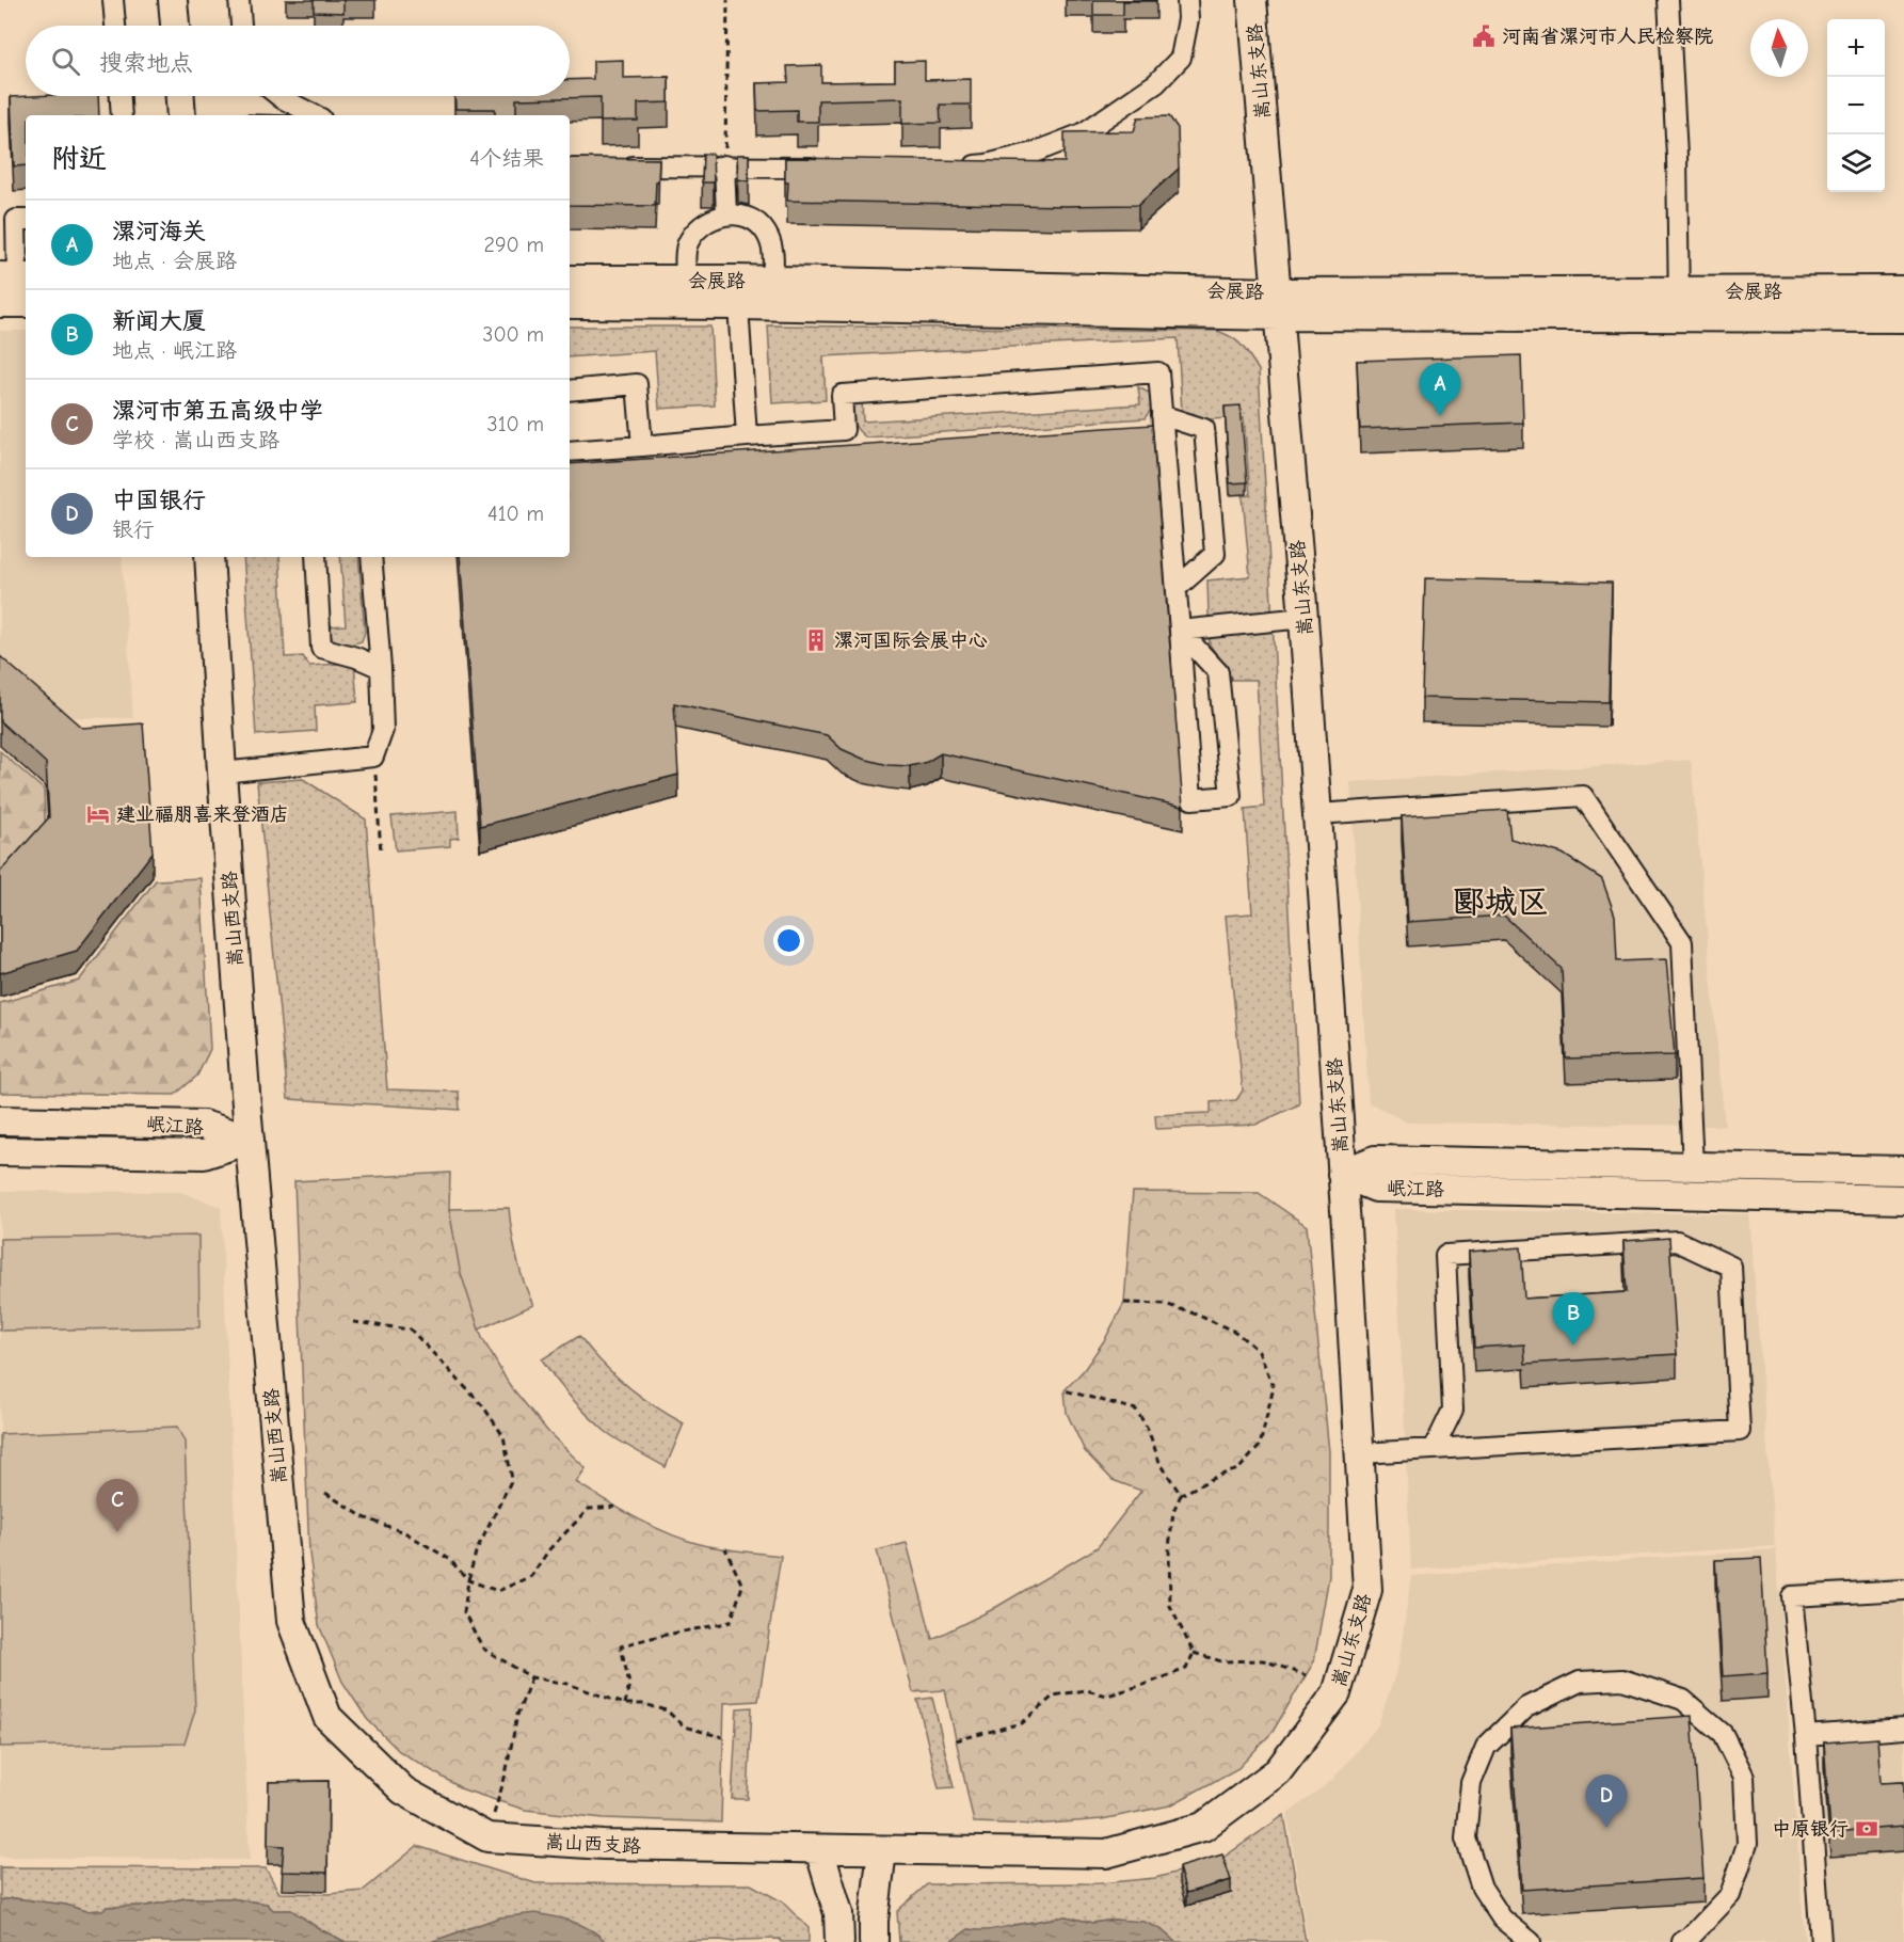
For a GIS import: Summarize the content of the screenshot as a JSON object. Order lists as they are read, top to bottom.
{
  "streets": {
    "main road": [
      "嵩山东支路",
      "会展路",
      "嵩山西支路",
      "岷江路"
    ]
  },
  "crossings": [
    ["嵩山东支路", "会展路"],
    ["嵩山东支路", "嵩山西支路"],
    ["嵩山东支路", "岷江路"],
    ["嵩山西支路", "岷江路"]
  ],
  "districts": ["郾城区"],
  "places": {
    "public building": ["河南省漯河市人民检察院"],
    "building": ["漯河国际会展中心"],
    "hotel": ["建业福朋喜来登酒店"],
    "bank": ["中原银行"]
  },
  "north": "top",
  "page": {
    "map_buttons": ["+", "−"],
    "search": "搜索地点",
    "heading": ["附近", "4个结果"],
    "list": [
      {
        "mark": "A",
        "name": "漯河海关",
        "note": "地点 · 会展路",
        "value": "290 m"
      },
      {
        "mark": "B",
        "name": "新闻大厦",
        "note": "地点 · 岷江路",
        "value": "300 m"
      },
      {
        "mark": "C",
        "name": "漯河市第五高级中学",
        "note": "学校 · 嵩山西支路",
        "value": "310 m"
      },
      {
        "mark": "D",
        "name": "中国银行",
        "note": "银行",
        "value": "410 m"
      }
    ],
    "pins": [
      "A",
      "B",
      "C",
      "D"
    ]
  }
}
